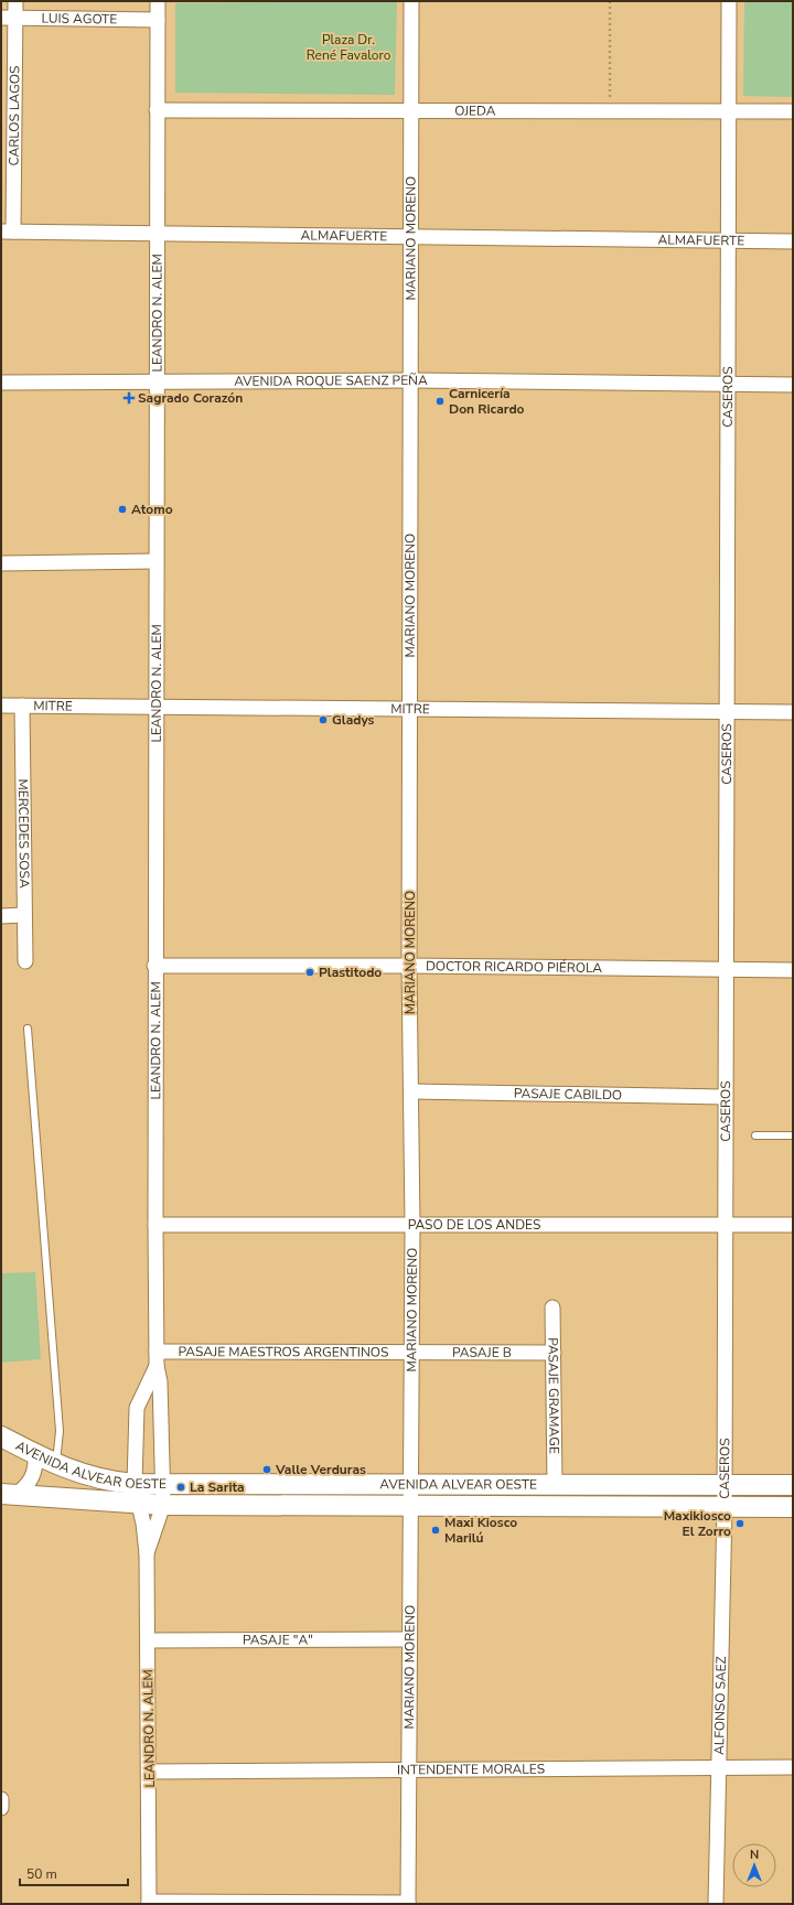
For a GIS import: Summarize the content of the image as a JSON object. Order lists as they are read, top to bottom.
{
  "streets": {
    "main road": ["AVENIDA ALVEAR OESTE"],
    "street": [
      "LUIS AGOTE",
      "OJEDA",
      "CARLOS LAGOS",
      "ALMAFUERTE",
      "MARIANO MORENO",
      "LEANDRO N. ALEM",
      "AVENIDA ROQUE SAENZ PEÑA",
      "CASEROS",
      "MITRE",
      "MERCEDES SOSA",
      "DOCTOR RICARDO PIÉROLA",
      "PASAJE CABILDO",
      "PASO DE LOS ANDES",
      "PASAJE MAESTROS ARGENTINOS",
      "PASAJE B",
      "PASAJE GRAMAGE",
      "PASAJE \"A\"",
      "ALFONSO SAEZ",
      "INTENDENTE MORALES"
    ]
  },
  "crossings": [
    ["LUIS AGOTE", "CARLOS LAGOS"],
    ["LUIS AGOTE", "LEANDRO N. ALEM"],
    ["OJEDA", "MARIANO MORENO"],
    ["OJEDA", "LEANDRO N. ALEM"],
    ["OJEDA", "CASEROS"],
    ["CARLOS LAGOS", "ALMAFUERTE"],
    ["ALMAFUERTE", "MARIANO MORENO"],
    ["ALMAFUERTE", "LEANDRO N. ALEM"],
    ["ALMAFUERTE", "CASEROS"],
    ["MARIANO MORENO", "AVENIDA ROQUE SAENZ PEÑA"],
    ["MARIANO MORENO", "MITRE"],
    ["MARIANO MORENO", "DOCTOR RICARDO PIÉROLA"],
    ["MARIANO MORENO", "PASAJE CABILDO"],
    ["MARIANO MORENO", "PASO DE LOS ANDES"],
    ["MARIANO MORENO", "PASAJE MAESTROS ARGENTINOS"],
    ["MARIANO MORENO", "PASAJE B"],
    ["MARIANO MORENO", "AVENIDA ALVEAR OESTE"],
    ["MARIANO MORENO", "PASAJE \"A\""],
    ["MARIANO MORENO", "INTENDENTE MORALES"],
    ["LEANDRO N. ALEM", "AVENIDA ROQUE SAENZ PEÑA"],
    ["LEANDRO N. ALEM", "MITRE"],
    ["LEANDRO N. ALEM", "DOCTOR RICARDO PIÉROLA"],
    ["LEANDRO N. ALEM", "PASO DE LOS ANDES"],
    ["LEANDRO N. ALEM", "PASAJE MAESTROS ARGENTINOS"],
    ["LEANDRO N. ALEM", "AVENIDA ALVEAR OESTE"],
    ["LEANDRO N. ALEM", "PASAJE \"A\""],
    ["LEANDRO N. ALEM", "INTENDENTE MORALES"],
    ["AVENIDA ROQUE SAENZ PEÑA", "CASEROS"],
    ["CASEROS", "MITRE"],
    ["CASEROS", "DOCTOR RICARDO PIÉROLA"],
    ["CASEROS", "PASAJE CABILDO"],
    ["CASEROS", "PASO DE LOS ANDES"],
    ["CASEROS", "AVENIDA ALVEAR OESTE"],
    ["CASEROS", "ALFONSO SAEZ"],
    ["MITRE", "MERCEDES SOSA"],
    ["PASAJE MAESTROS ARGENTINOS", "PASAJE B"],
    ["PASAJE B", "PASAJE GRAMAGE"],
    ["PASAJE GRAMAGE", "AVENIDA ALVEAR OESTE"],
    ["AVENIDA ALVEAR OESTE", "ALFONSO SAEZ"],
    ["ALFONSO SAEZ", "INTENDENTE MORALES"]
  ],
  "parks": ["Plaza Dr. René Favaloro"],
  "places": {
    "health": ["Sagrado Corazón"],
    "other": [
      "Carnicería Don Ricardo",
      "Atomo",
      "Gladys",
      "Plastitodo",
      "Valle Verduras",
      "La Sarita",
      "Maxikiosco El Zorro",
      "Maxi Kiosco Marilú"
    ]
  },
  "scale_bar": "50 m",
  "north": "top"
}
